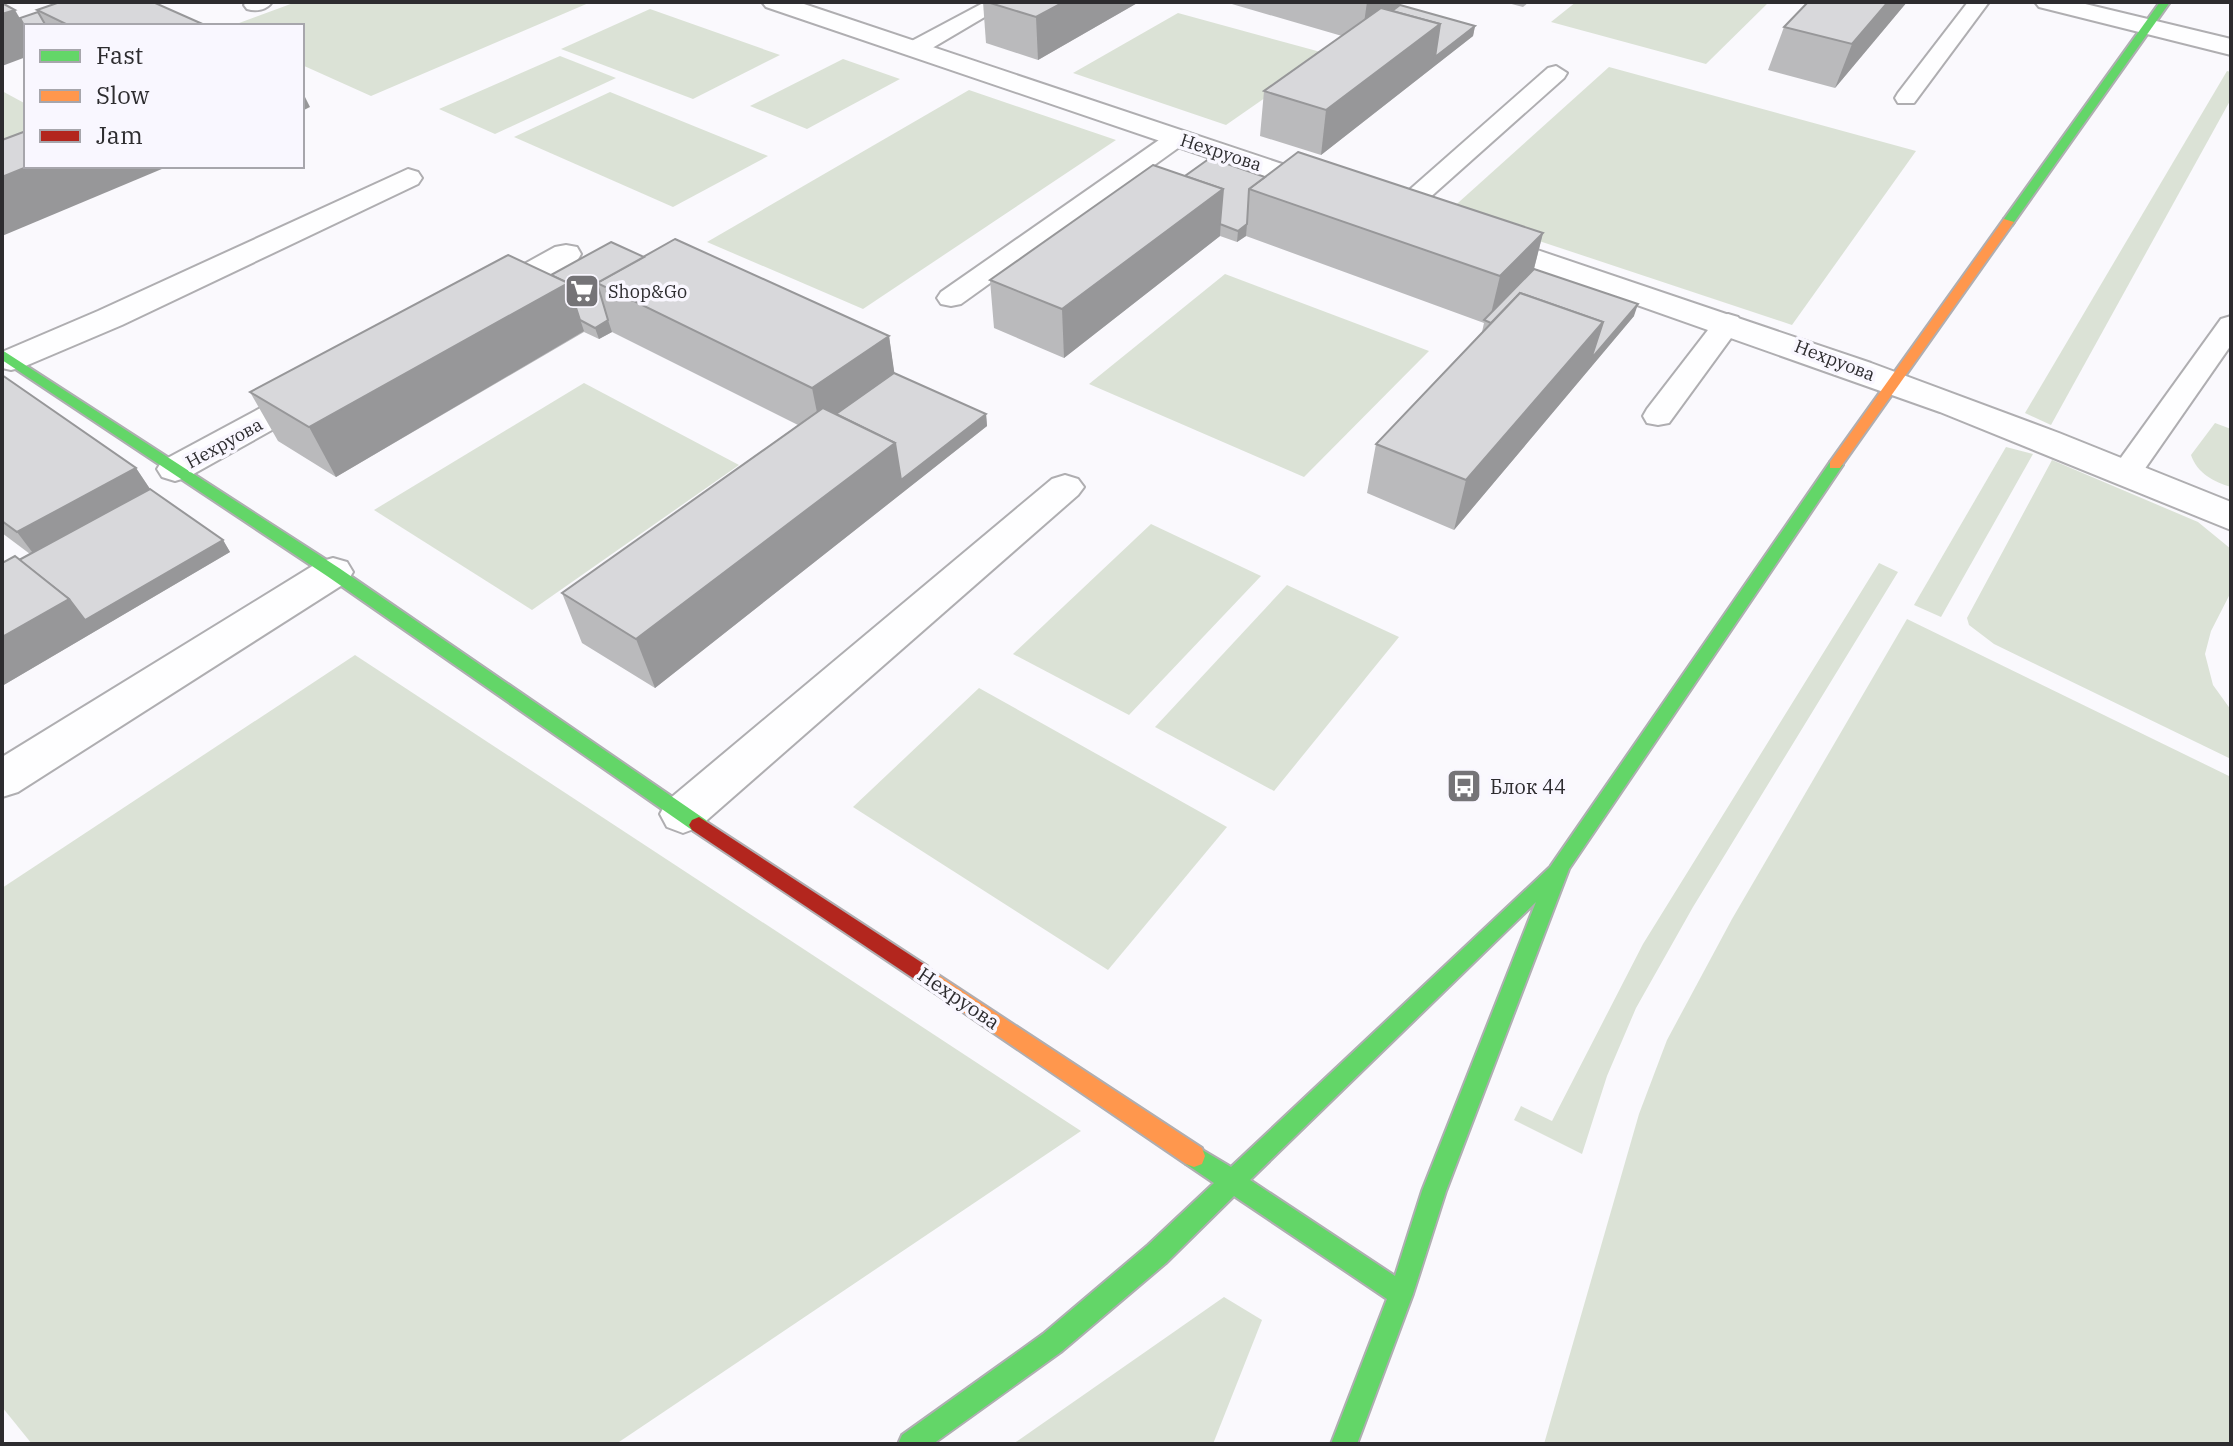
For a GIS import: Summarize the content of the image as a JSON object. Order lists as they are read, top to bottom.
{
  "streets": {
    "street": ["Нехруова"]
  },
  "places": {
    "supermarket": ["Shop&Go"],
    "bus stop": ["Блок 44"]
  },
  "legend": ["Fast", "Slow", "Jam"]
}
